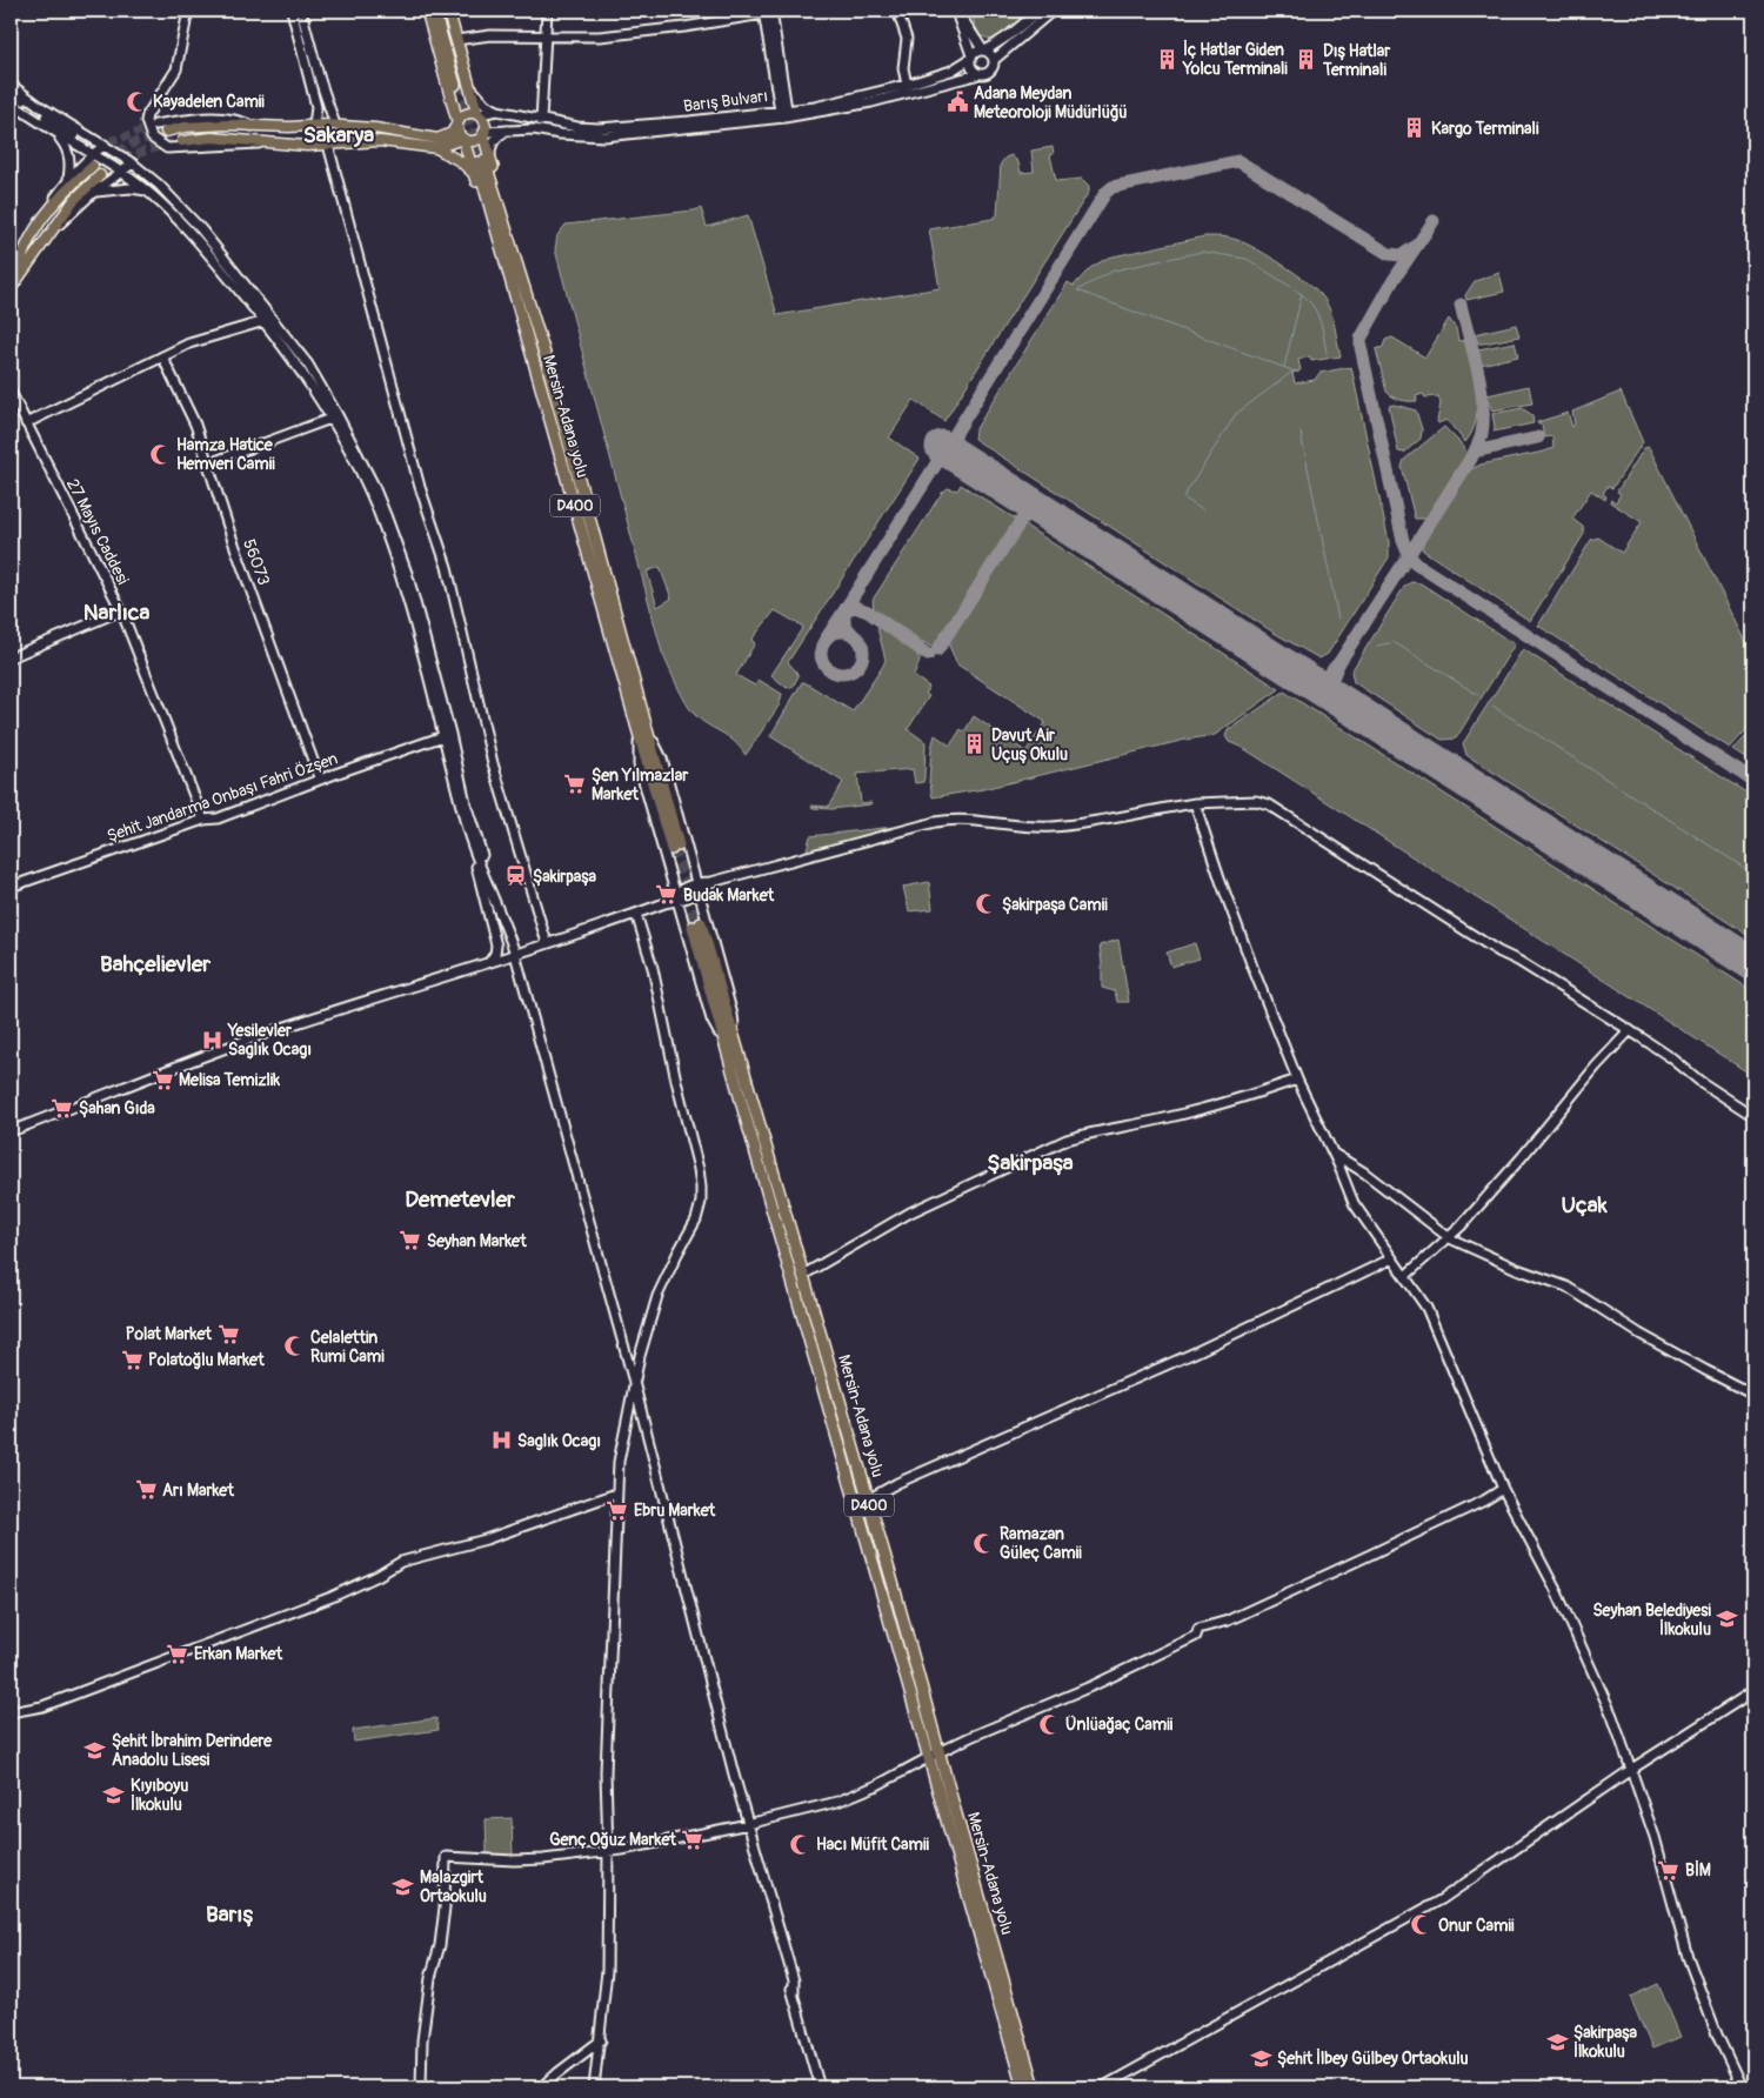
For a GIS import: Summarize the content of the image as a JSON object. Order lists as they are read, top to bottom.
{
  "streets": {
    "highway": ["Mersin-Adana yolu", "D400"],
    "main road": [
      "Barış Bulvarı",
      "27 Mayıs Caddesi",
      "56073",
      "Şehit Jandarma Onbaşı Fahri Özşen"
    ]
  },
  "crossings": [
    ["27 Mayıs Caddesi", "Şehit Jandarma Onbaşı Fahri Özşen"],
    ["56073", "Şehit Jandarma Onbaşı Fahri Özşen"]
  ],
  "districts": [
    "Sakarya",
    "Narlıca",
    "Bahçelievler",
    "Şakirpaşa",
    "Demetevler",
    "Uçak",
    "Barış"
  ],
  "places": {
    "building": [
      "İç Hatlar Giden Yolcu Terminali",
      "Dış Hatlar Terminali",
      "Kargo Terminali",
      "Davut Air Uçuş Okulu"
    ],
    "mosque": [
      "Kayadelen Camii",
      "Hamza Hatice Hemveri Camii",
      "Şakirpaşa Camii",
      "Celalettin Rumi Cami",
      "Ramazan Güleç Camii",
      "Ünlüağaç Camii",
      "Hacı Müfit Camii",
      "Onur Camii"
    ],
    "public building": ["Adana Meydan Meteoroloji Müdürlüğü"],
    "supermarket": [
      "Şen Yılmazlar Market",
      "Budak Market",
      "Melisa Temizlik",
      "Şahan Gıda",
      "Seyhan Market",
      "Polat Market",
      "Polatoğlu Market",
      "Arı Market",
      "Ebru Market",
      "Erkan Market",
      "Genç Oğuz Market",
      "BİM"
    ],
    "station": ["Şakirpaşa"],
    "hospital": ["Yesilevler Saglık Ocagı", "Saglık Ocagı"],
    "school or university": [
      "Seyhan Belediyesi İlkokulu",
      "Şehit İbrahim Derindere Anadolu Lisesi",
      "Kıyıboyu İlkokulu",
      "Malazgirt Ortaokulu",
      "Şakirpaşa İlkokulu",
      "Şehit İlbey Gülbey Ortaokulu"
    ]
  }
}
